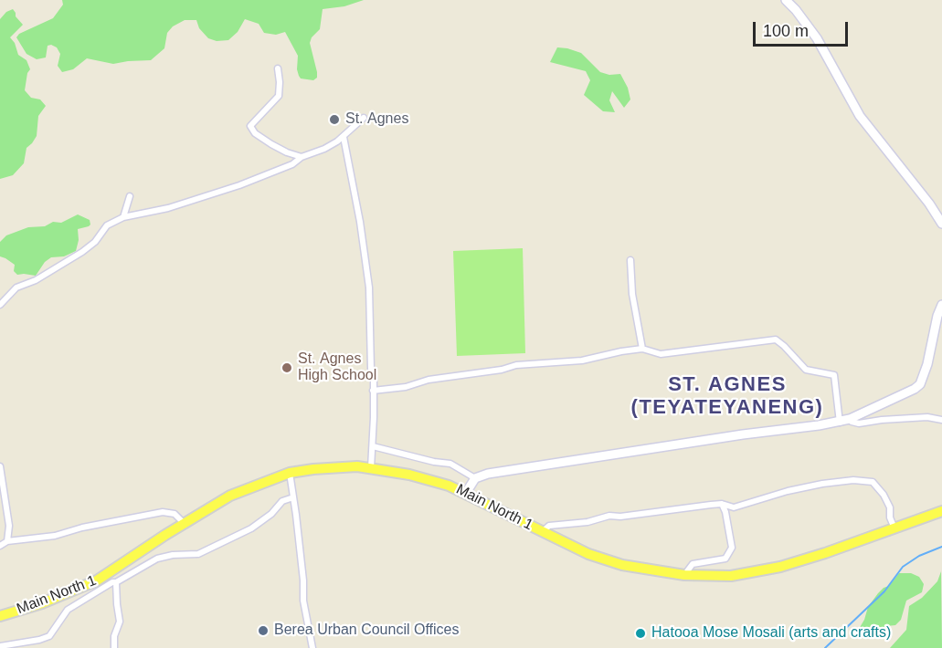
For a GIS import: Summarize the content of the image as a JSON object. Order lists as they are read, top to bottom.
{
  "streets": {
    "main road": ["Main North 1"]
  },
  "districts": ["ST. AGNES (TEYATEYANENG)"],
  "places": [
    "St. Agnes",
    "St. Agnes High School",
    "Berea Urban Council Offices",
    "Hatooa Mose Mosali (arts and crafts)"
  ],
  "scale_bar": "100 m"
}
